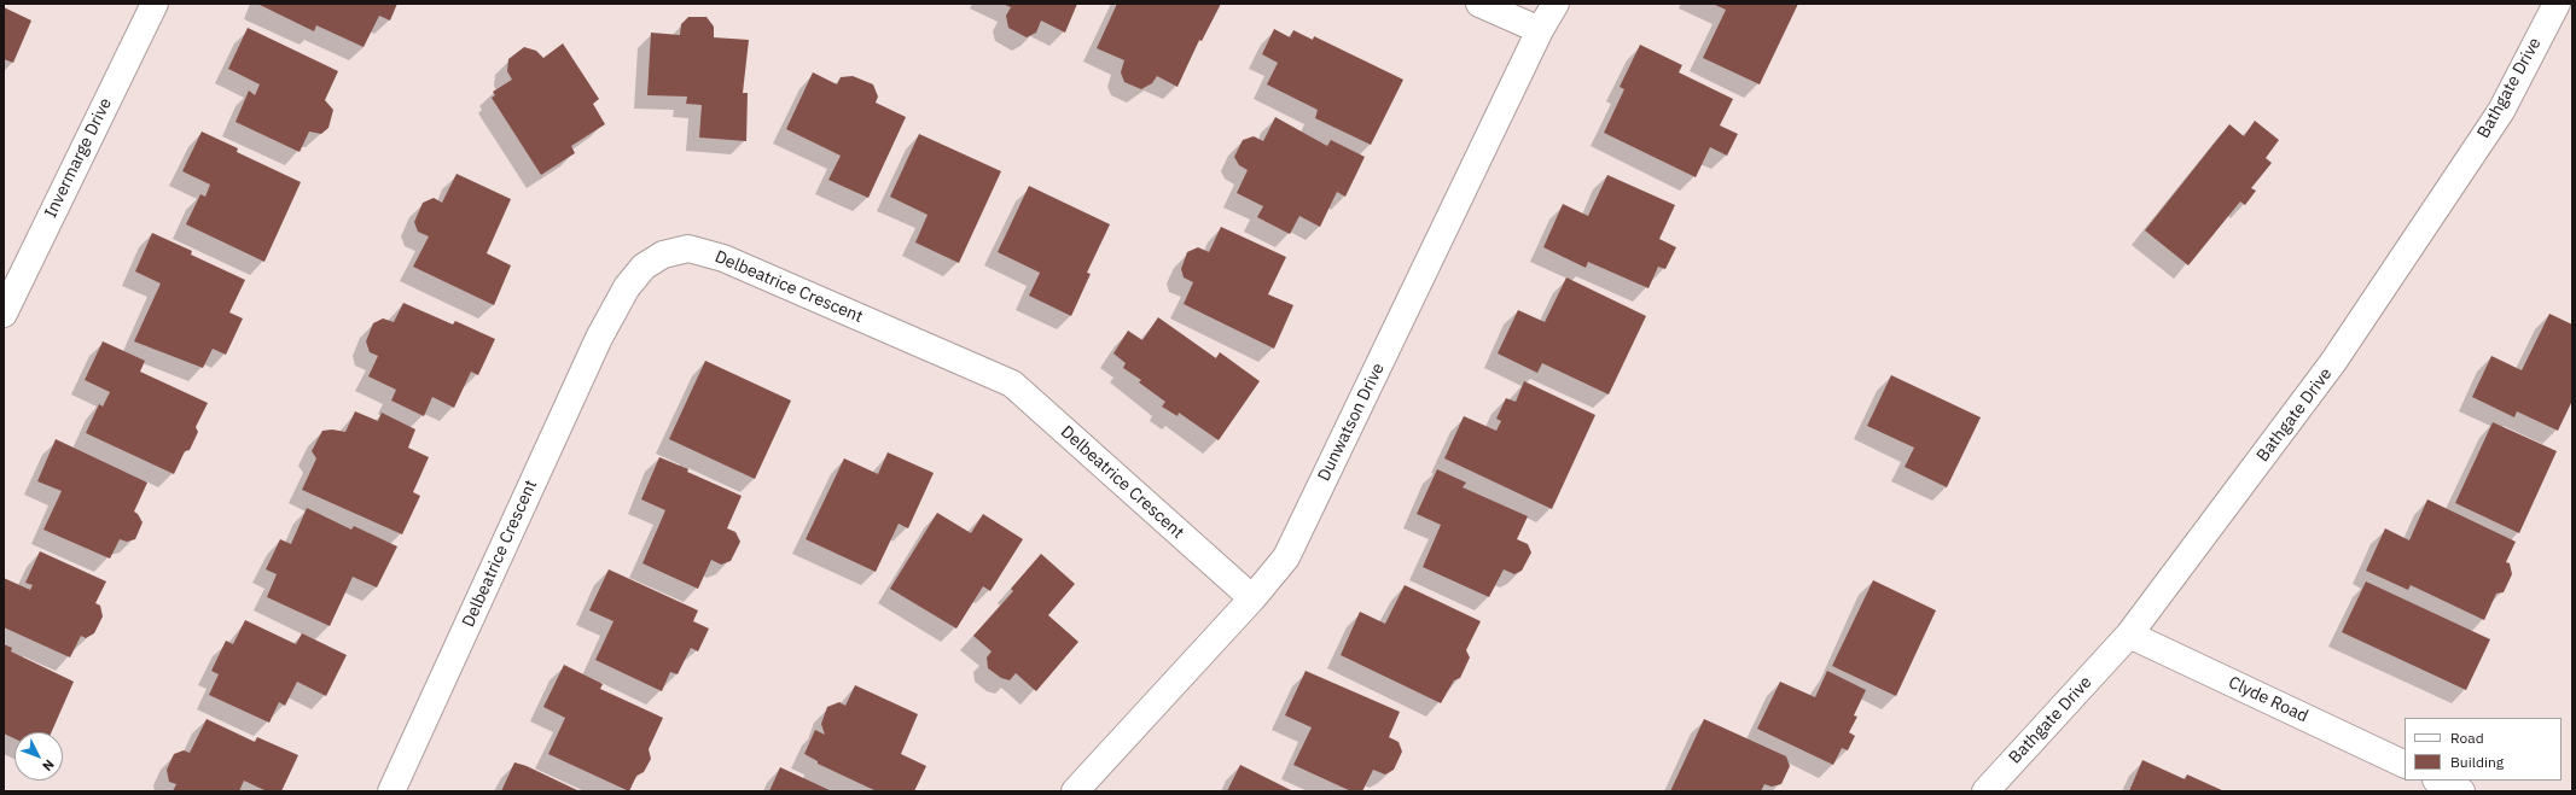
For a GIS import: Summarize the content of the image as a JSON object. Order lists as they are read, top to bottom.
{
  "streets": {
    "street": [
      "Bathgate Drive",
      "Invermarge Drive",
      "Delbeatrice Crescent",
      "Dunwatson Drive",
      "Clyde Road"
    ]
  },
  "crossings": [
    ["Bathgate Drive", "Clyde Road"],
    ["Delbeatrice Crescent", "Dunwatson Drive"]
  ],
  "legend": ["Road", "Building"],
  "north": "bottom right"
}
